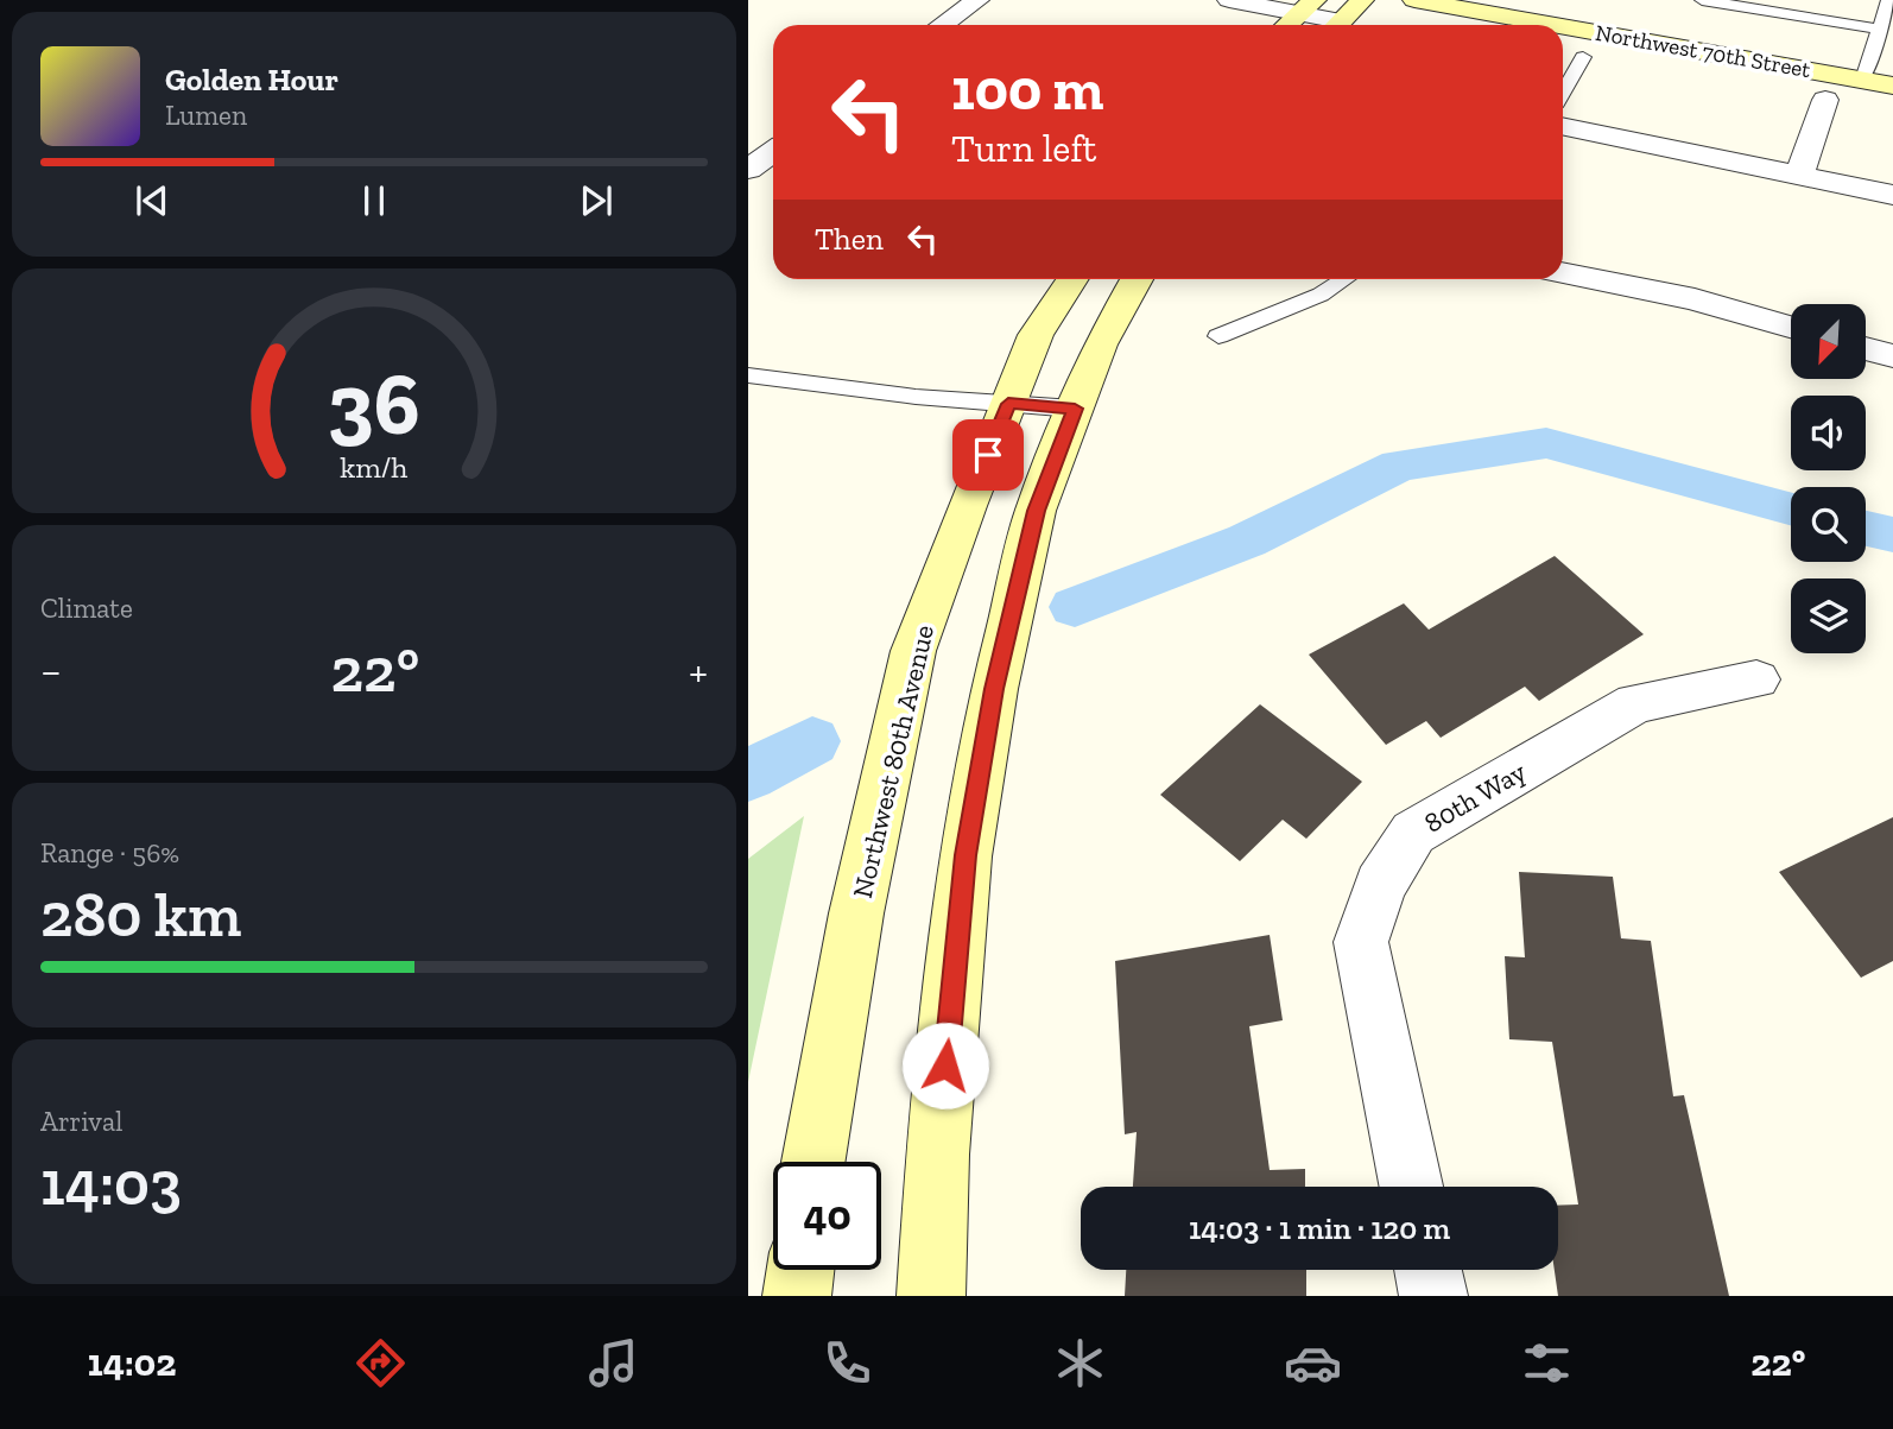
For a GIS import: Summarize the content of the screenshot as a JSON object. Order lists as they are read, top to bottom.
{
  "streets": {
    "street": ["Northwest 70th Street", "Northwest 80th Avenue", "80th Way"]
  },
  "north": "bottom left",
  "page": {
    "turn": ["100 m", "Turn left"],
    "song": ["Golden Hour", "Lumen"],
    "then": "Then",
    "tile": [
      "Climate",
      ["Range · 56%", "280 km"],
      ["Arrival", "14:03"]
    ],
    "heat": ["−", "22°", "+"],
    "limit": "40",
    "trip": "14:03 · 1 min · 120 m",
    "tabs": ["14:02", "22°"],
    "gauge": ["36", "km/h"]
  }
}
